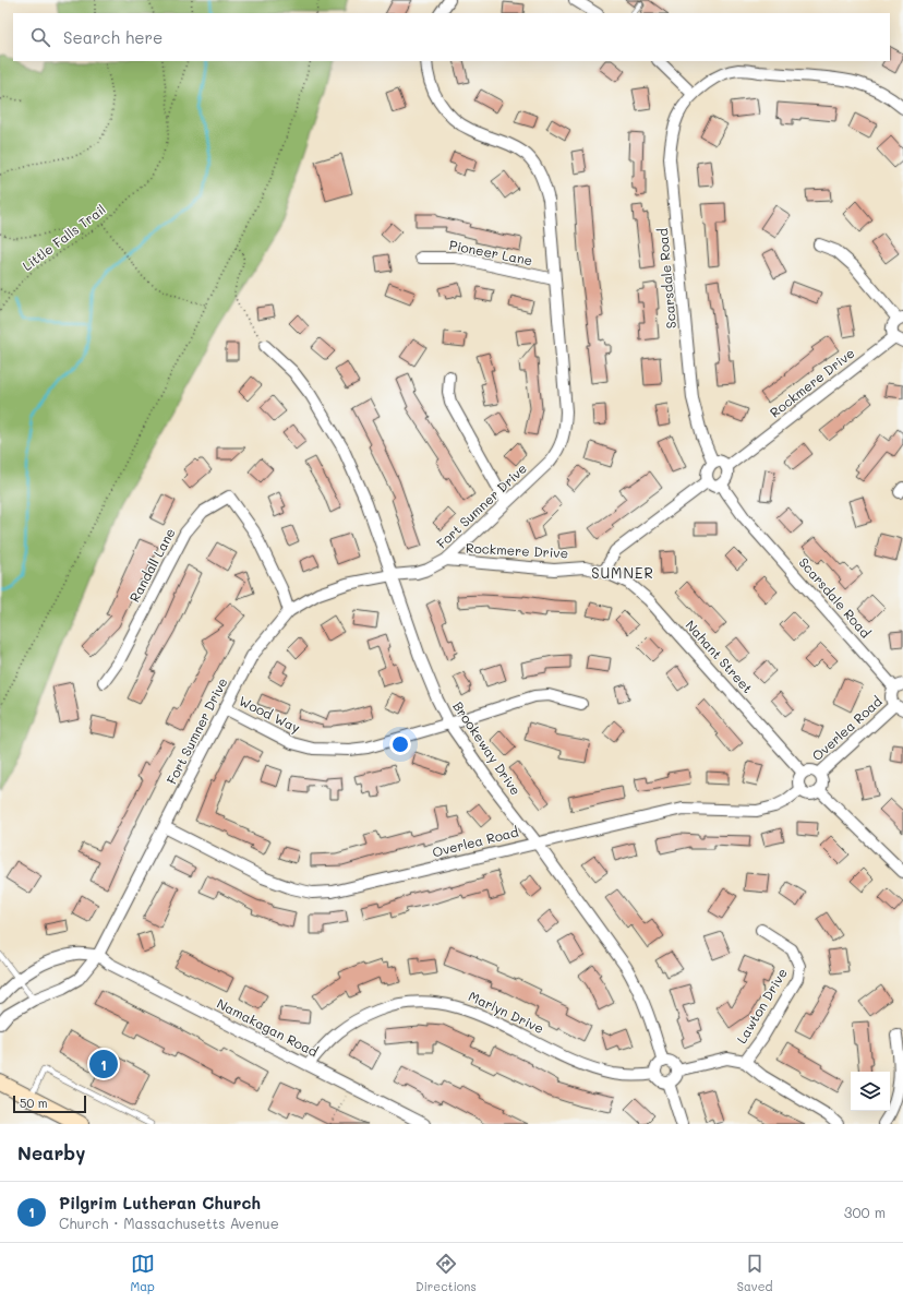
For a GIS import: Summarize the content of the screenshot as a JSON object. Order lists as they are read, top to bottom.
{
  "streets": {
    "street": [
      "Pioneer Lane",
      "Scarsdale Road",
      "Rockmere Drive",
      "Fort Sumner Drive",
      "Randall Lane",
      "Nahant Street",
      "Wood Way",
      "Overlea Road",
      "Brookeway Drive",
      "Lawton Drive",
      "Marlyn Drive",
      "Namakagan Road"
    ],
    "path": ["Little Falls Trail"]
  },
  "crossings": [
    ["Pioneer Lane", "Fort Sumner Drive"],
    ["Scarsdale Road", "Rockmere Drive"],
    ["Rockmere Drive", "Fort Sumner Drive"],
    ["Rockmere Drive", "Nahant Street"],
    ["Fort Sumner Drive", "Randall Lane"],
    ["Fort Sumner Drive", "Wood Way"],
    ["Fort Sumner Drive", "Overlea Road"],
    ["Fort Sumner Drive", "Brookeway Drive"],
    ["Fort Sumner Drive", "Namakagan Road"],
    ["Nahant Street", "Overlea Road"],
    ["Wood Way", "Brookeway Drive"],
    ["Overlea Road", "Brookeway Drive"],
    ["Brookeway Drive", "Marlyn Drive"],
    ["Marlyn Drive", "Namakagan Road"]
  ],
  "districts": ["SUMNER"],
  "scale_bar": "50 m",
  "page": {
    "search": "Search here",
    "pins": "1",
    "scale": "50 m",
    "heading": "Nearby",
    "list": [
      {
        "mark": "1",
        "name": "Pilgrim Lutheran Church",
        "note": "Church · Massachusetts Avenue",
        "value": "300 m"
      }
    ],
    "nav": ["Map", "Directions", "Saved"]
  }
}
